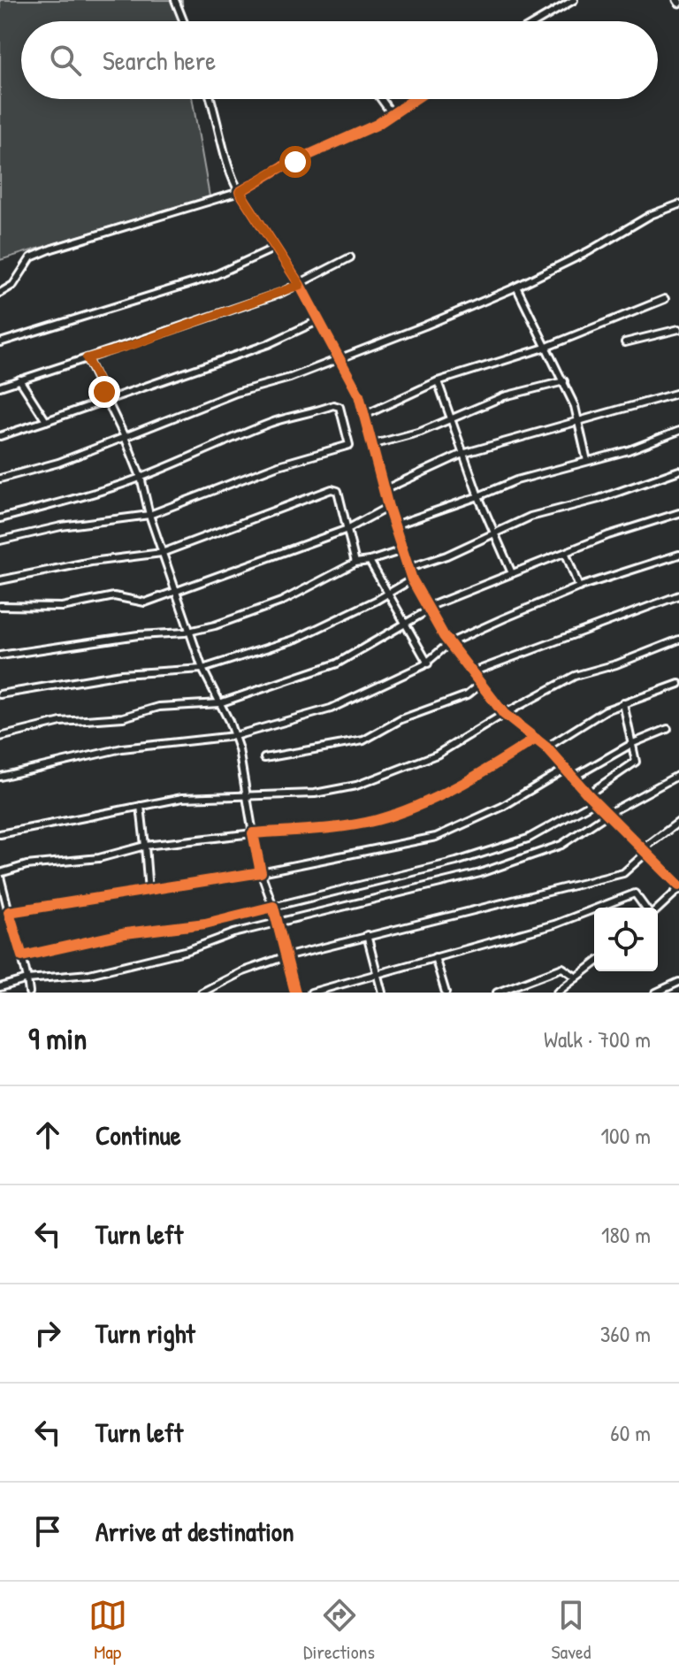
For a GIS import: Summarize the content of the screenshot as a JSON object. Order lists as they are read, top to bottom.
{
  "page": {
    "search": "Search here",
    "heading": ["9 min", "Walk · 700 m"],
    "list": [
      ["Continue", "100 m"],
      ["Turn left", "180 m"],
      ["Turn right", "360 m"],
      ["Turn left", "60 m"],
      "Arrive at destination"
    ],
    "nav": ["Map", "Directions", "Saved"]
  }
}
